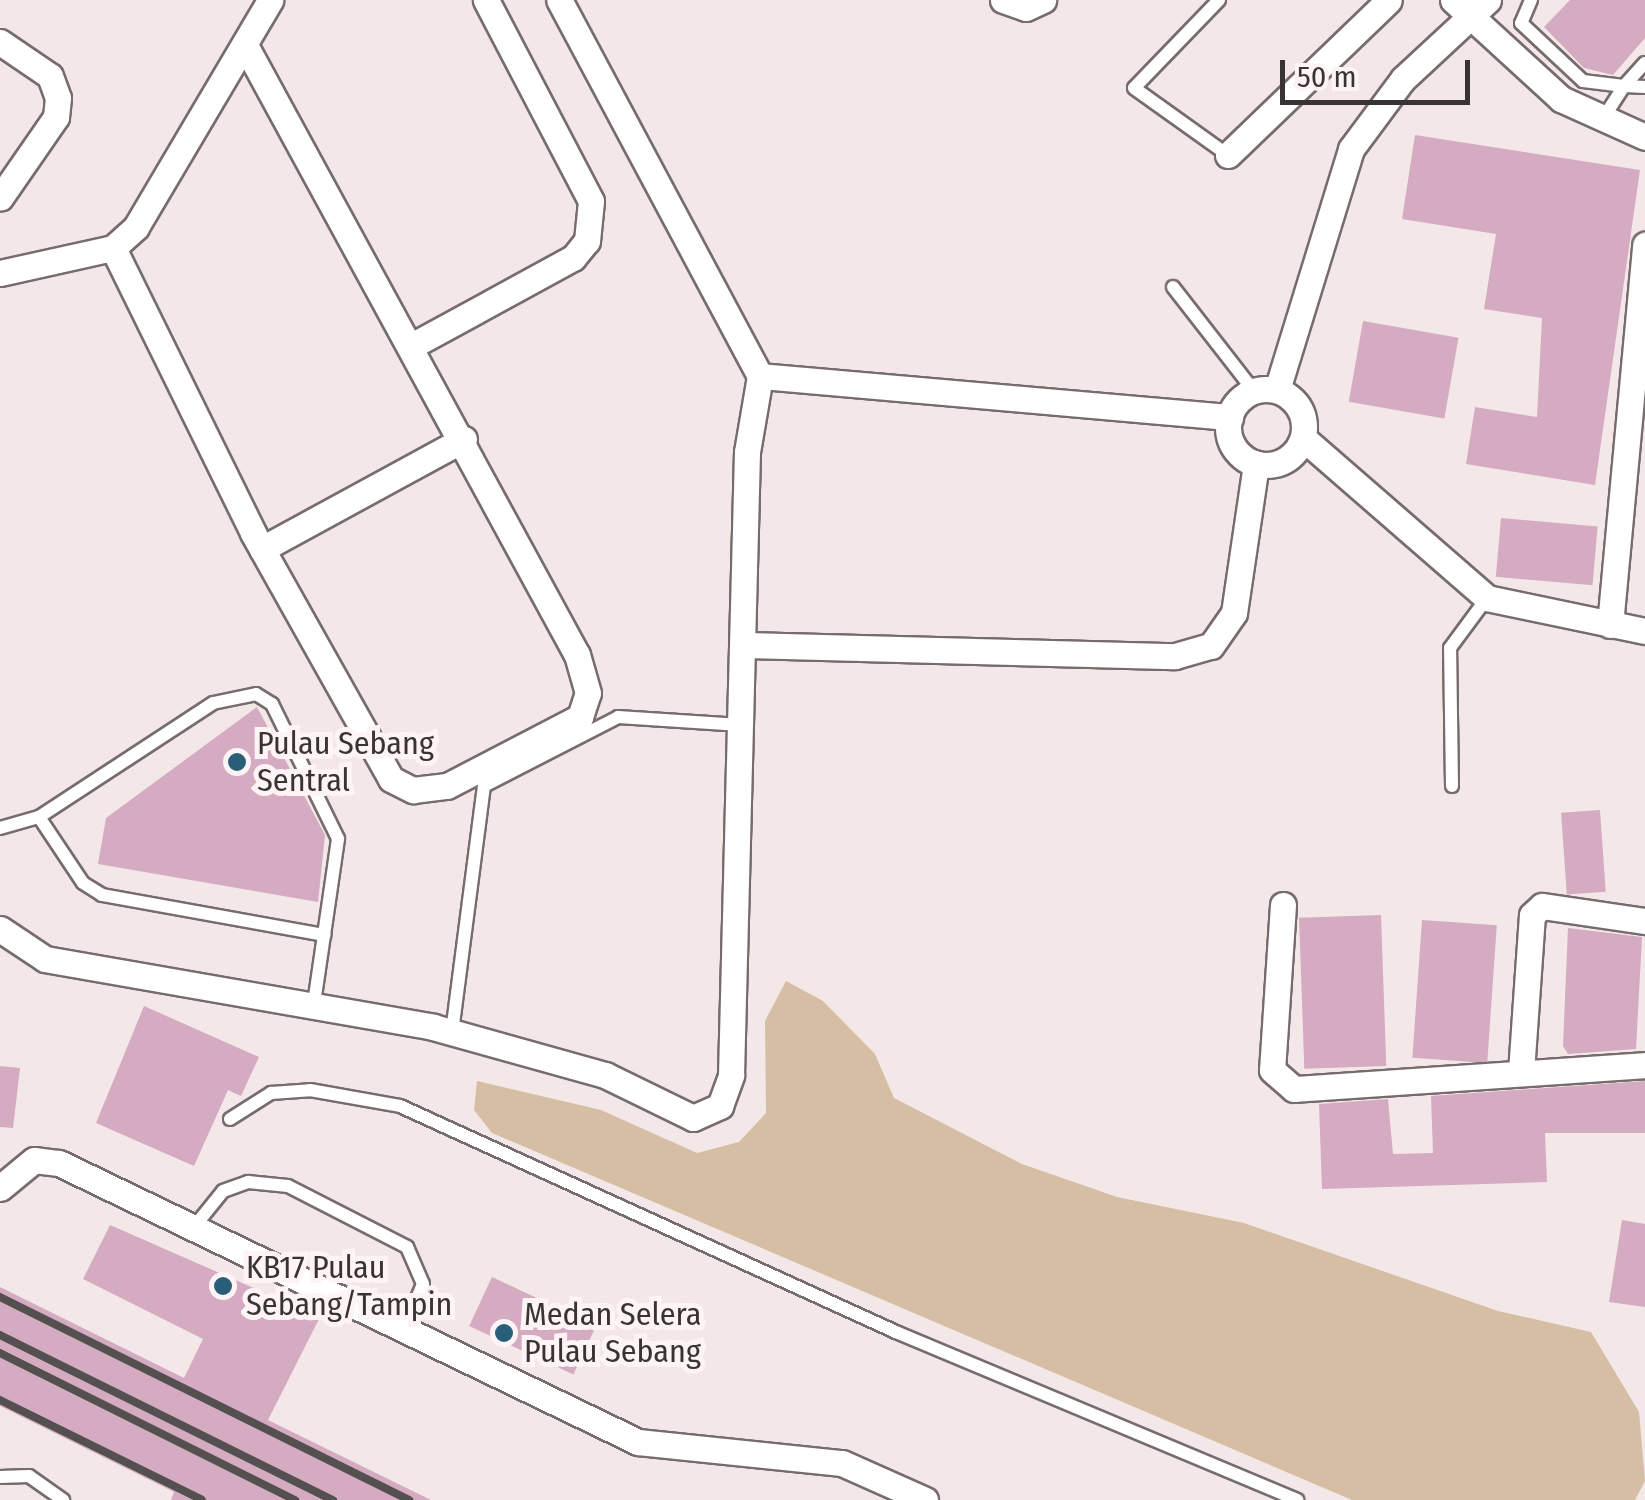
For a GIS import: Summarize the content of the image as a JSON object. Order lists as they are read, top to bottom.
{
  "places": ["Pulau Sebang Sentral", "KB17 Pulau Sebang/Tampin", "Medan Selera Pulau Sebang"],
  "scale_bar": "50 m"
}
